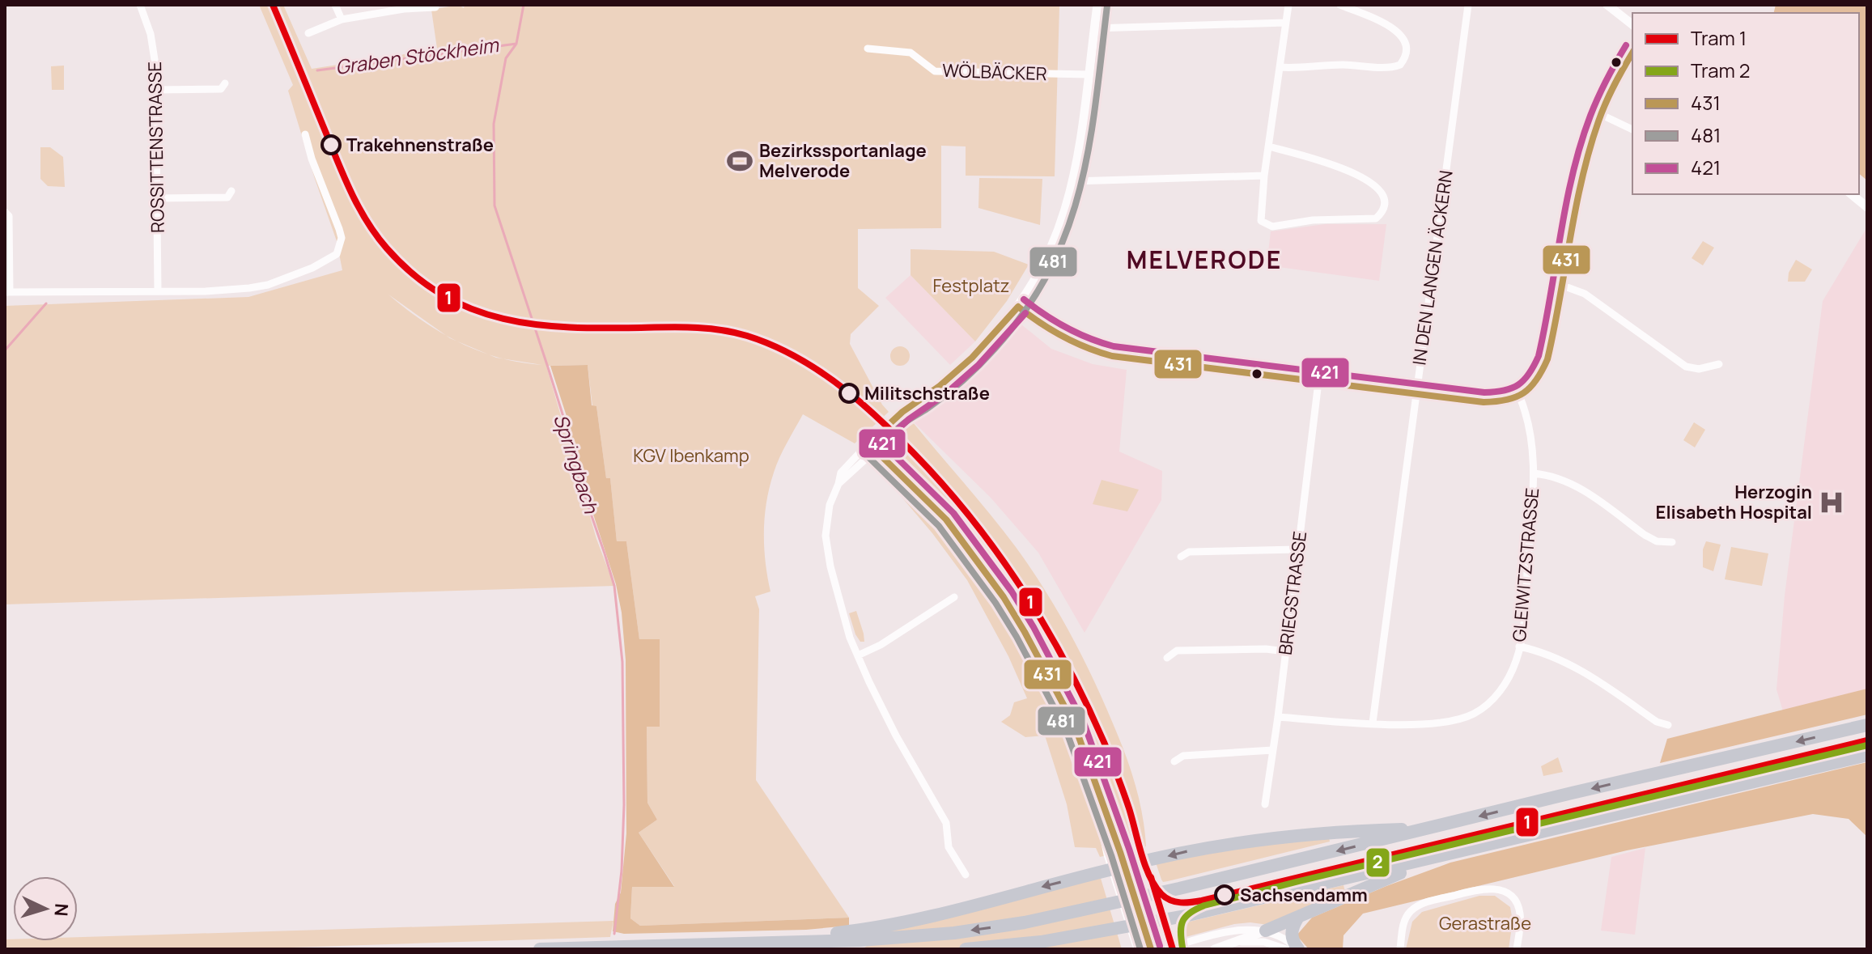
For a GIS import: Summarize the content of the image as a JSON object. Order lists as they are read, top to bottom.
{
  "streets": {
    "street": [
      "WÖLBÄCKER",
      "ROSSITTENSTRASSE",
      "IN DEN LANGEN ÄCKERN",
      "GLEIWITZSTRASSE",
      "BRIEGSTRASSE"
    ]
  },
  "crossings": [
    ["IN DEN LANGEN ÄCKERN", "GLEIWITZSTRASSE"],
    ["GLEIWITZSTRASSE", "BRIEGSTRASSE"]
  ],
  "districts": ["MELVERODE"],
  "water": ["Graben Stöckheim", "Springbach"],
  "parks": ["Festplatz", "KGV Ibenkamp", "Gerastraße"],
  "places": {
    "other": ["Trakehnenstraße", "Militschstraße", "Sachsendamm"],
    "sports": ["Bezirkssportanlage Melverode"],
    "hospital": ["Herzogin Elisabeth Hospital"]
  },
  "lines": [
    "tram line 1",
    "transit line 481",
    "transit line 421",
    "transit line 431",
    "tram line 2"
  ],
  "legend": [
    "Tram 1",
    "Tram 2",
    "431",
    "481",
    "421"
  ],
  "north": "right"
}
